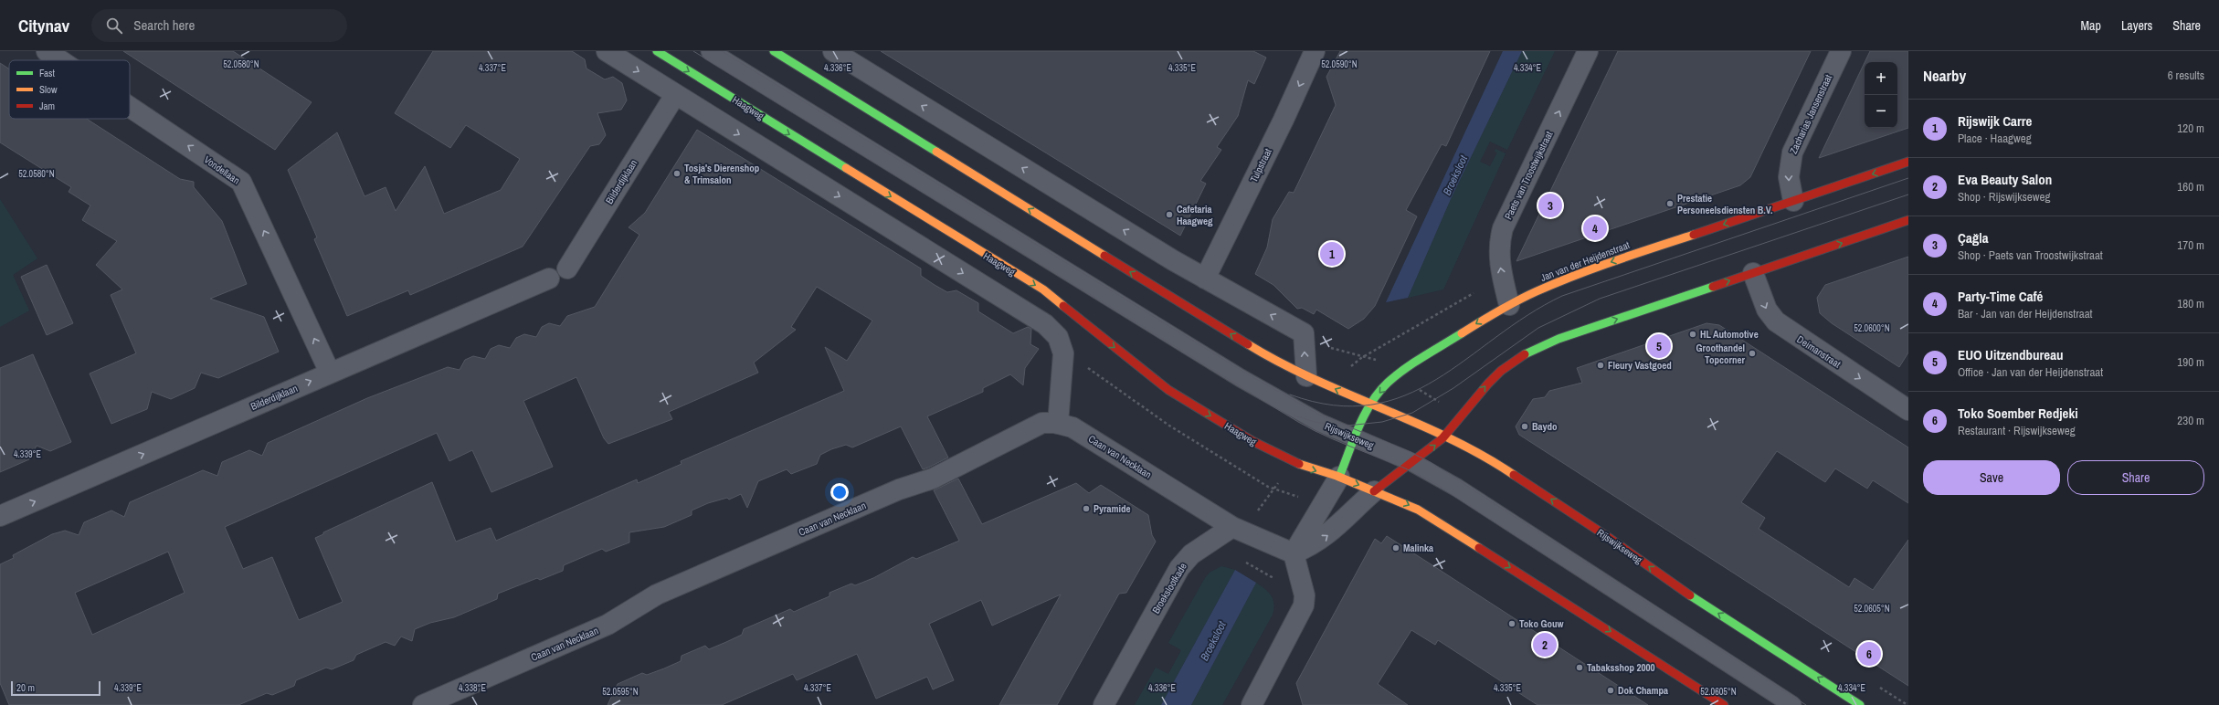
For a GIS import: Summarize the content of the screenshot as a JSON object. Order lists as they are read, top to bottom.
{
  "streets": {
    "main road": ["Haagweg", "Jan van der Heijdenstraat", "Rijswijkseweg"],
    "street": [
      "Zacharias Jansenstraat",
      "Tulpstraat",
      "Vondellaan",
      "Paets van Troostwijkstraat",
      "Bilderdijklaan",
      "Deimanstraat",
      "Caan van Necklaan",
      "Broekslootkade"
    ]
  },
  "crossings": [
    ["Haagweg", "Jan van der Heijdenstraat"],
    ["Zacharias Jansenstraat", "Jan van der Heijdenstraat"],
    ["Vondellaan", "Bilderdijklaan"],
    ["Paets van Troostwijkstraat", "Jan van der Heijdenstraat"],
    ["Jan van der Heijdenstraat", "Rijswijkseweg"],
    ["Caan van Necklaan", "Broekslootkade"]
  ],
  "one_way": [
    "Zacharias Jansenstraat",
    "Tulpstraat",
    "Vondellaan",
    "Paets van Troostwijkstraat",
    "Bilderdijklaan",
    "Deimanstraat"
  ],
  "water": ["Broeksloot"],
  "places": [
    "Tosja's Dierenshop & Trimsalon",
    "Prestatie Personeelsdiensten B.V.",
    "Cafetaria Haagweg",
    "HL Automotive",
    "Groothandel Topcorner",
    "Fleury Vastgoed",
    "Baydo",
    "Pyramide",
    "Malinka",
    "Toko Gouw",
    "Tabaksshop 2000",
    "Dok Champa"
  ],
  "legend": ["Fast", "Slow", "Jam"],
  "scale_bar": "20 m",
  "page": {
    "header": "Citynav",
    "search": "Search here",
    "nav": ["Map", "Layers", "Share"],
    "heading": ["Nearby", "6 results"],
    "map_buttons": ["+", "−"],
    "list": [
      {
        "mark": "1",
        "name": "Rijswijk Carre",
        "note": "Place · Haagweg",
        "value": "120 m"
      },
      {
        "mark": "2",
        "name": "Eva Beauty Salon",
        "note": "Shop · Rijswijkseweg",
        "value": "160 m"
      },
      {
        "mark": "3",
        "name": "Çağla",
        "note": "Shop · Paets van Troostwijkstraat",
        "value": "170 m"
      },
      {
        "mark": "4",
        "name": "Party-Time Café",
        "note": "Bar · Jan van der Heijdenstraat",
        "value": "180 m"
      },
      {
        "mark": "5",
        "name": "EUO Uitzendbureau",
        "note": "Office · Jan van der Heijdenstraat",
        "value": "190 m"
      },
      {
        "mark": "6",
        "name": "Toko Soember Redjeki",
        "note": "Restaurant · Rijswijkseweg",
        "value": "230 m"
      }
    ],
    "pins": [
      "3",
      "4",
      "1",
      "5",
      "2",
      "6"
    ],
    "buttons": ["Save", "Share"],
    "scale": "20 m"
  },
  "coordinates": [
    "52.0580°N",
    "52.0590°N",
    "4.337°E",
    "4.336°E",
    "4.335°E",
    "4.334°E",
    "52.0600°N",
    "4.339°E",
    "52.0605°N",
    "4.338°E",
    "52.0595°N"
  ]
}
